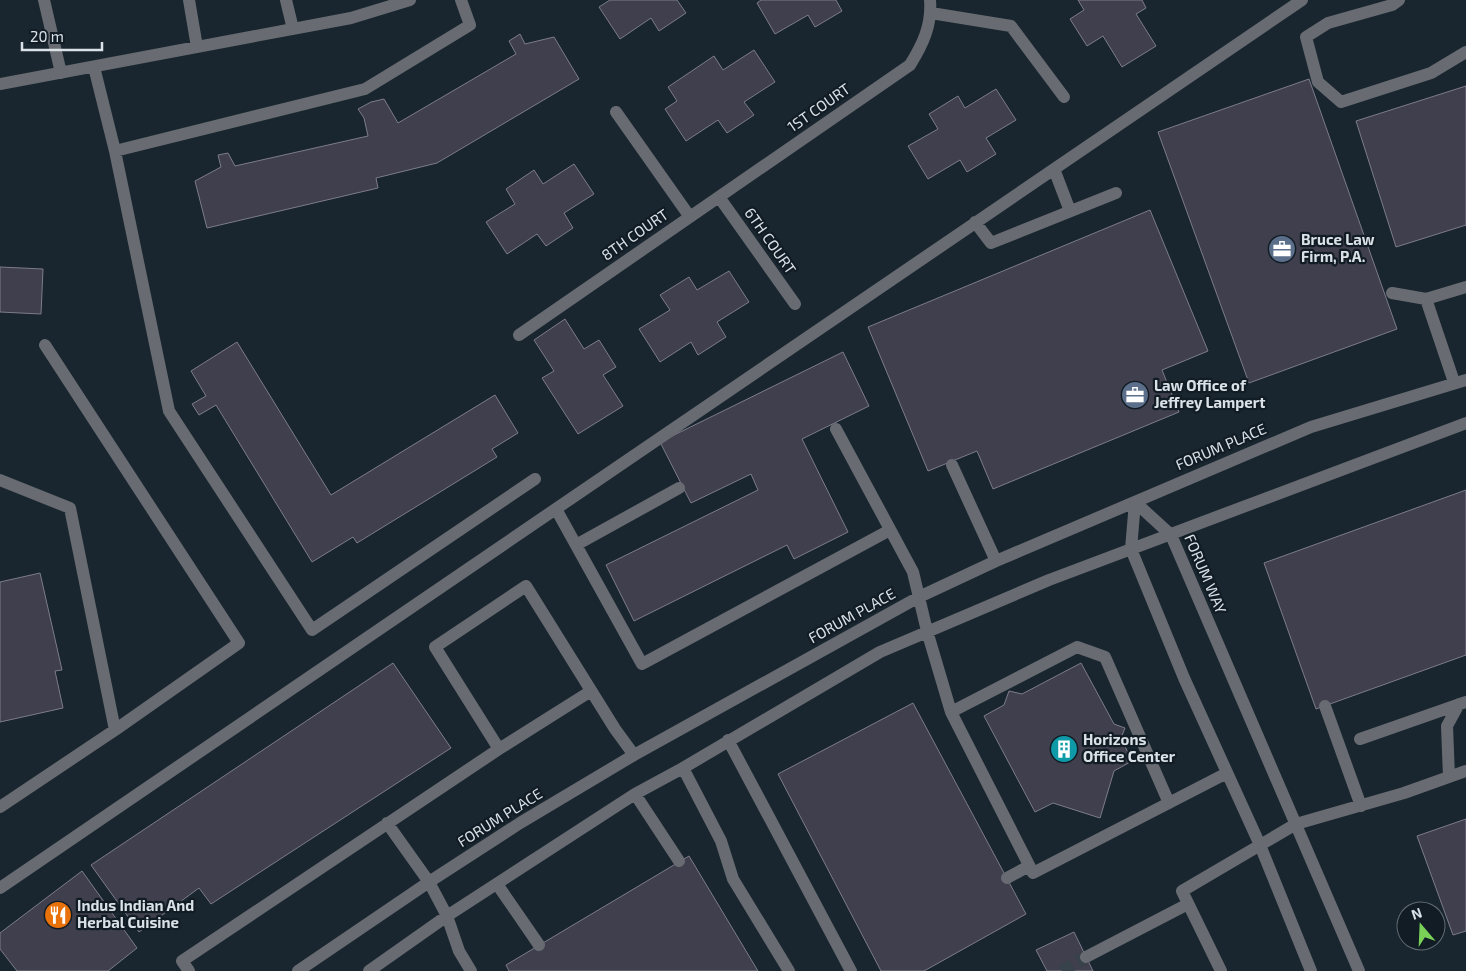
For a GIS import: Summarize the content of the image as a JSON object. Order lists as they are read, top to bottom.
{
  "streets": {
    "street": [
      "1ST COURT",
      "8TH COURT",
      "6TH COURT",
      "FORUM PLACE",
      "FORUM WAY"
    ]
  },
  "crossings": [
    ["1ST COURT", "8TH COURT"],
    ["1ST COURT", "6TH COURT"],
    ["FORUM PLACE", "FORUM WAY"]
  ],
  "places": {
    "office": ["Bruce Law Firm, P.A.", "Law Office of Jeffrey Lampert"],
    "building": ["Horizons Office Center"],
    "restaurant": ["Indus Indian And Herbal Cuisine"]
  },
  "scale_bar": "20 m",
  "north": "top"
}
